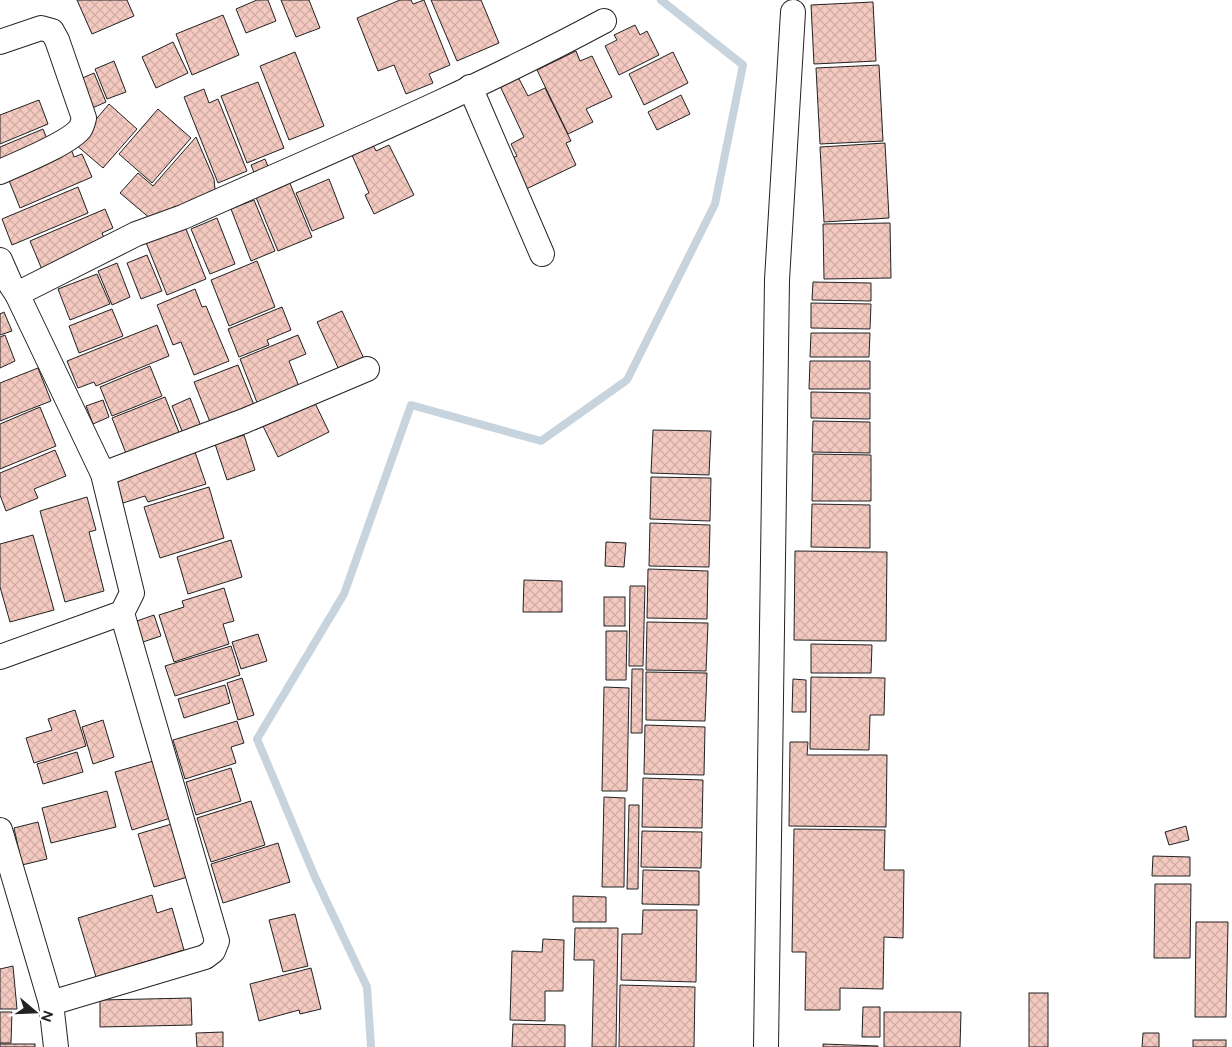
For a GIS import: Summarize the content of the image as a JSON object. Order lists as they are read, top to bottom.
{
  "north": "right"
}
